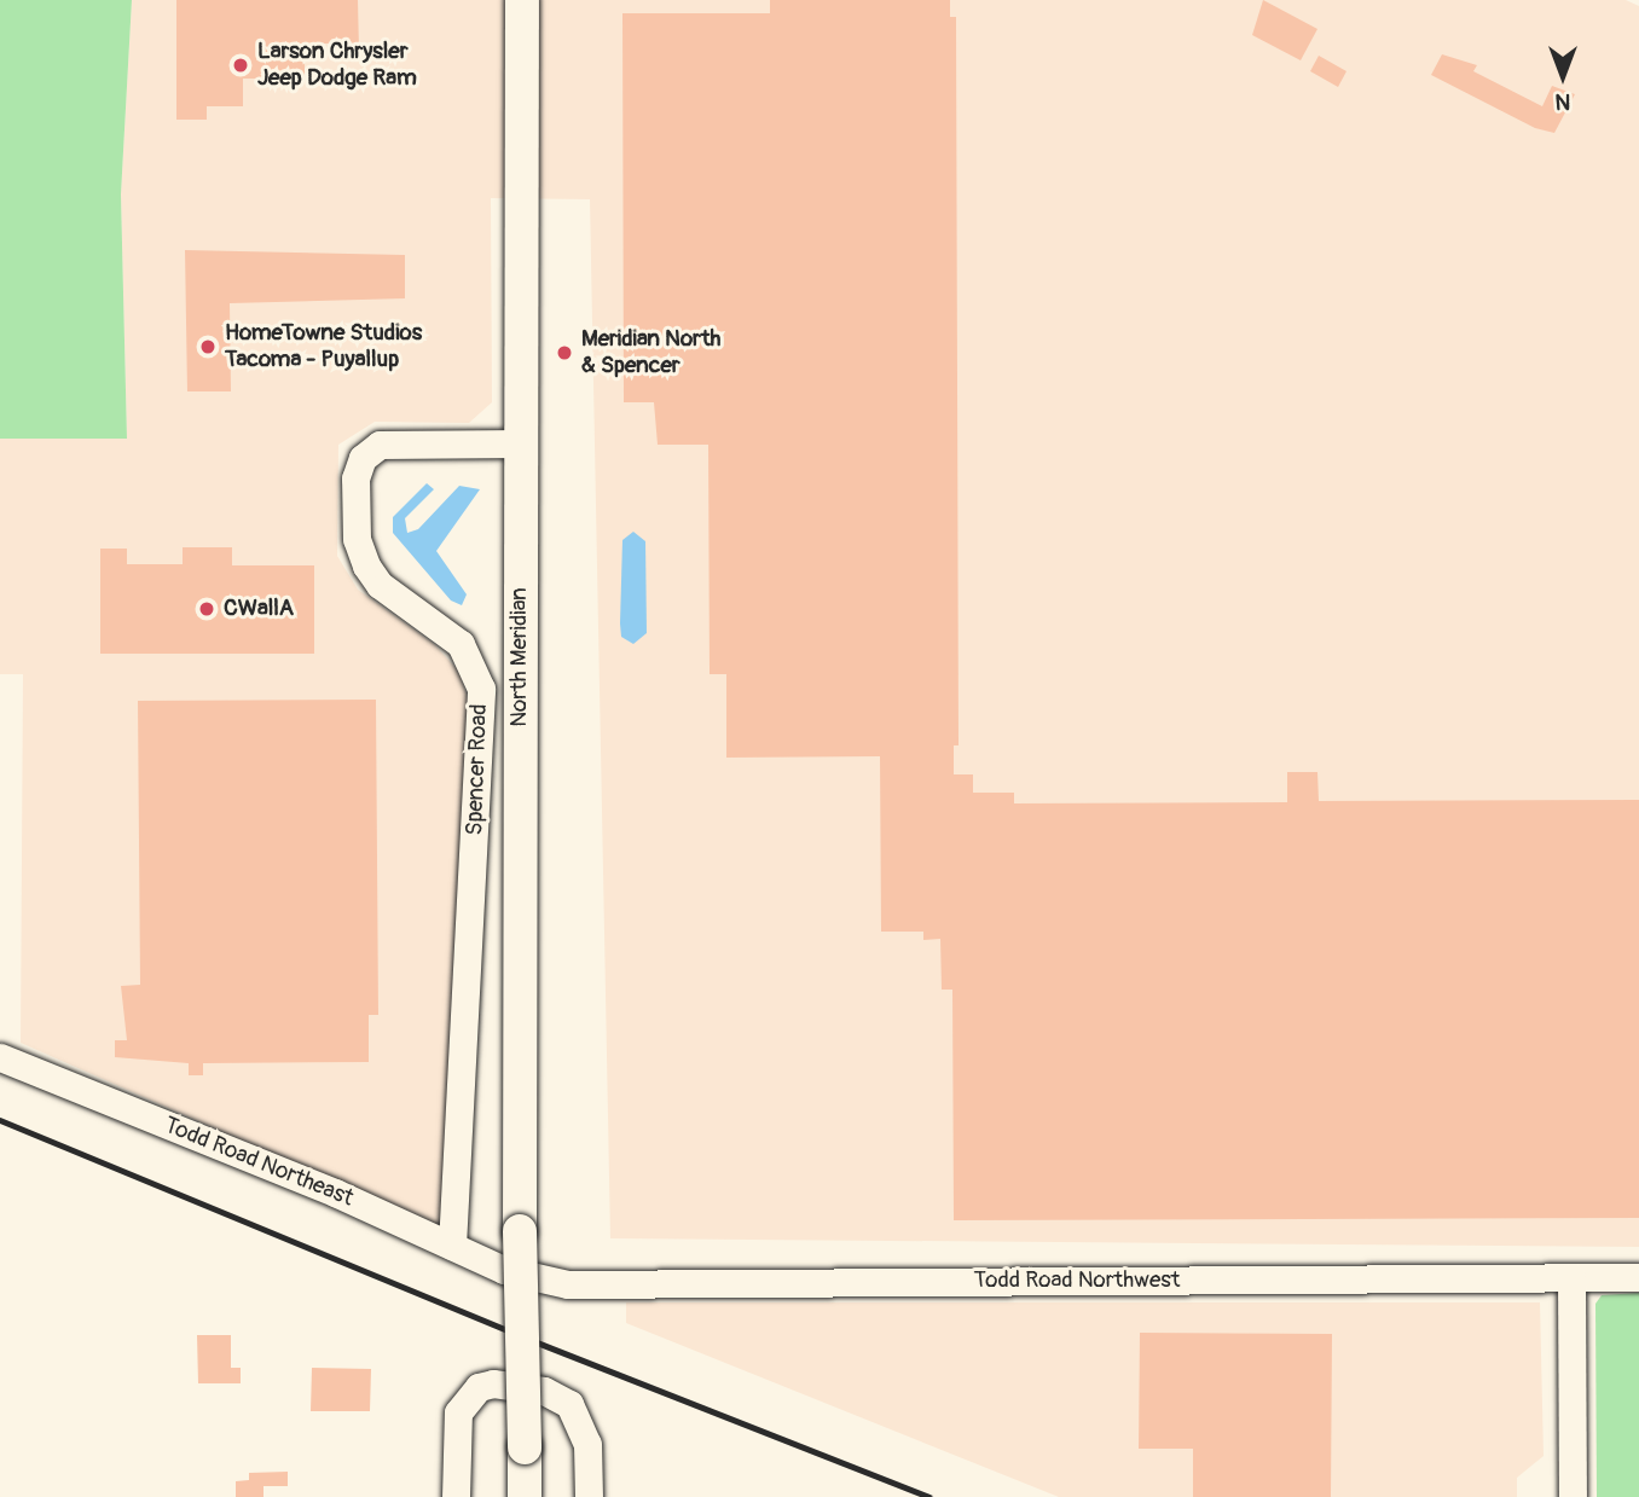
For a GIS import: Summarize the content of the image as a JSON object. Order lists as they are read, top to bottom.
{
  "streets": {
    "main road": ["North Meridian"],
    "street": ["Spencer Road", "Todd Road Northeast", "Todd Road Northwest"]
  },
  "crossings": [
    ["North Meridian", "Spencer Road"],
    ["Spencer Road", "Todd Road Northeast"],
    ["Todd Road Northeast", "Todd Road Northwest"]
  ],
  "places": [
    "Larson Chrysler Jeep Dodge Ram",
    "HomeTowne Studios Tacoma - Puyallup",
    "Meridian North & Spencer",
    "CWallA"
  ],
  "north": "bottom"
}
